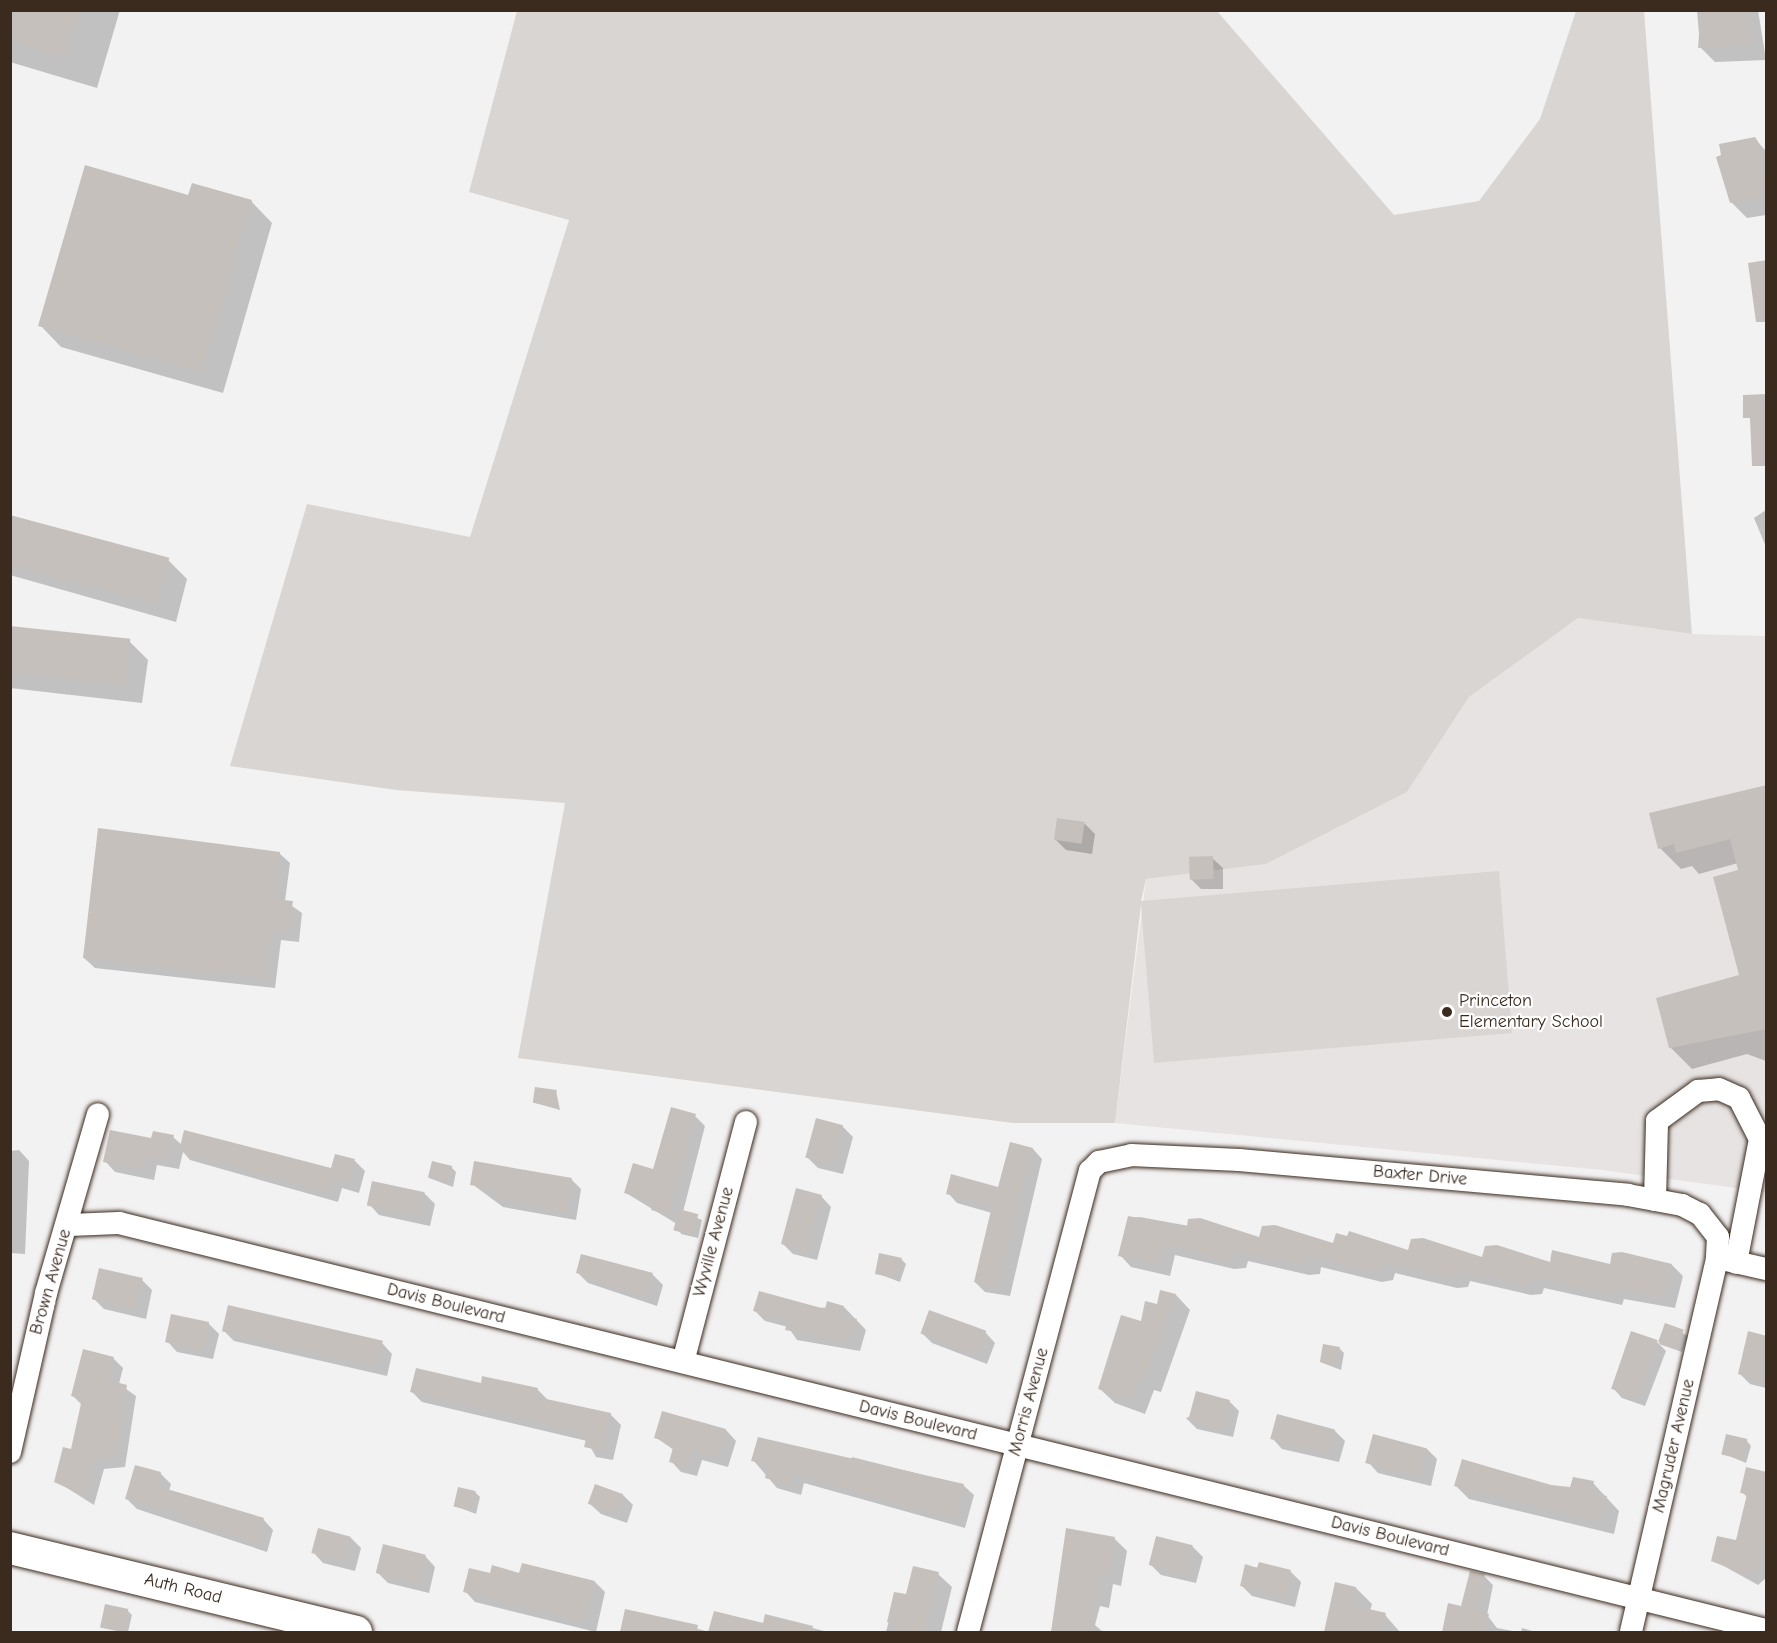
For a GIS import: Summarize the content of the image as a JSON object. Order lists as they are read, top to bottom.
{
  "streets": {
    "main road": ["Auth Road"],
    "street": [
      "Baxter Drive",
      "Wyville Avenue",
      "Brown Avenue",
      "Davis Boulevard",
      "Morris Avenue",
      "Magruder Avenue"
    ]
  },
  "crossings": [
    ["Baxter Drive", "Morris Avenue"],
    ["Baxter Drive", "Magruder Avenue"],
    ["Wyville Avenue", "Davis Boulevard"],
    ["Brown Avenue", "Davis Boulevard"],
    ["Davis Boulevard", "Morris Avenue"],
    ["Davis Boulevard", "Magruder Avenue"]
  ],
  "places": ["Princeton Elementary School"]
}
